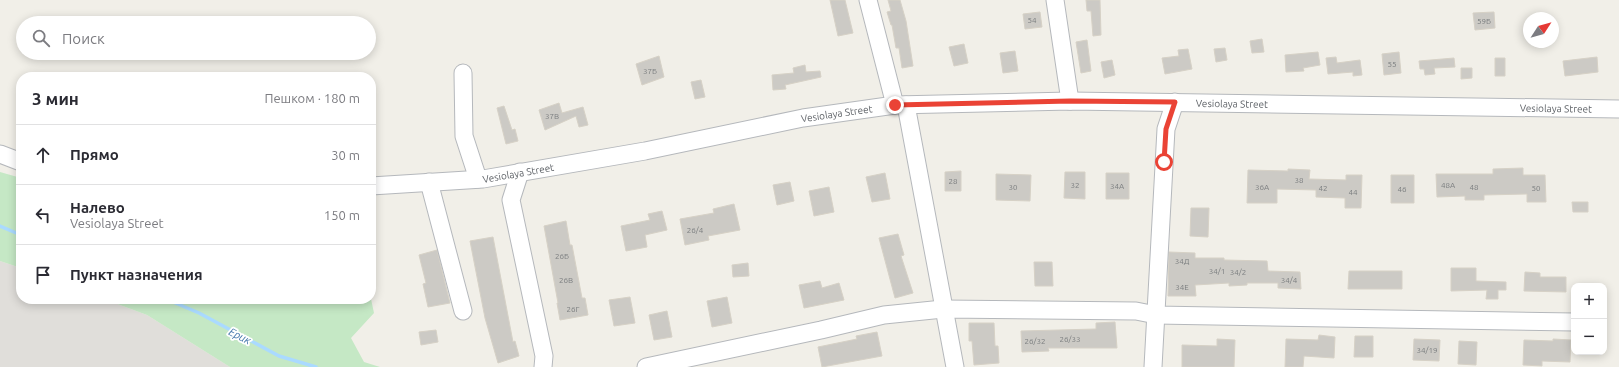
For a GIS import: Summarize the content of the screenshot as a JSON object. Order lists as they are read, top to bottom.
{
  "streets": {
    "street": ["Vesiolaya Street"]
  },
  "water": ["Ерик"],
  "house_numbers": [
    "54",
    "59Б",
    "55",
    "37Б",
    "37В",
    "38",
    "28",
    "32",
    "48А",
    "34А",
    "30",
    "36А",
    "48",
    "42",
    "50",
    "46",
    "44",
    "26/4",
    "26Б",
    "34Д",
    "34/1",
    "34/2",
    "26В",
    "34/4",
    "34Е",
    "26Г",
    "26/33",
    "26/32",
    "34/19"
  ],
  "north": "top right",
  "page": {
    "search": "Поиск",
    "heading": ["3 мин", "Пешком · 180 m"],
    "list": [
      ["Прямо", "30 m"],
      ["Налево", "Vesiolaya Street", "150 m"],
      "Пункт назначения"
    ],
    "map_buttons": ["+", "−"]
  }
}
